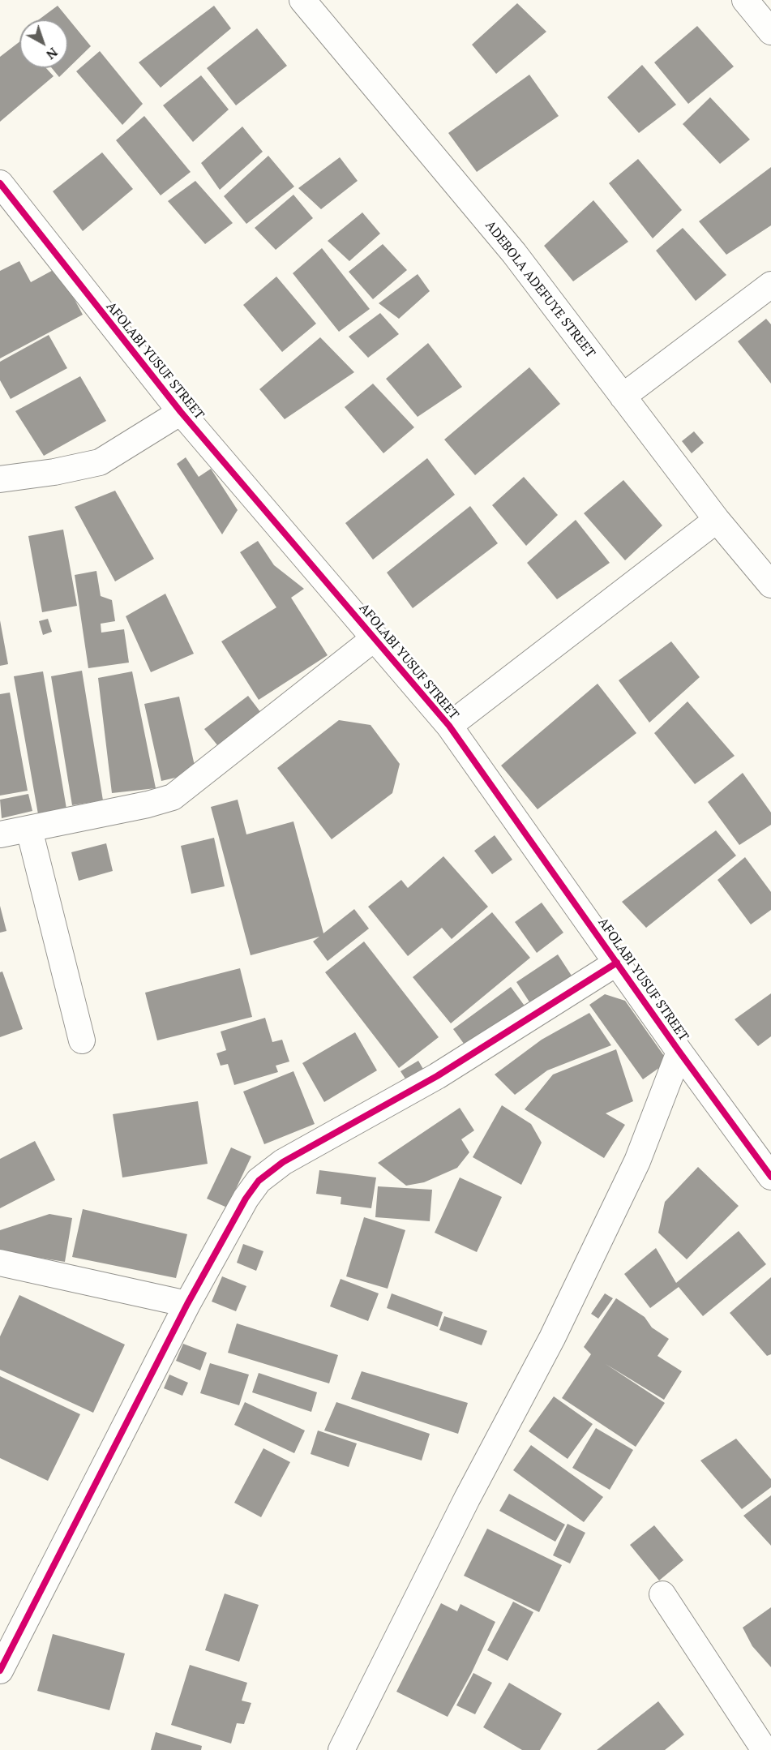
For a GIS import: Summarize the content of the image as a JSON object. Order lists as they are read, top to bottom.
{
  "streets": {
    "street": ["ADEBOLA ADEFUYE STREET", "AFOLABI YUSUF STREET"]
  },
  "north": "bottom right"
}
